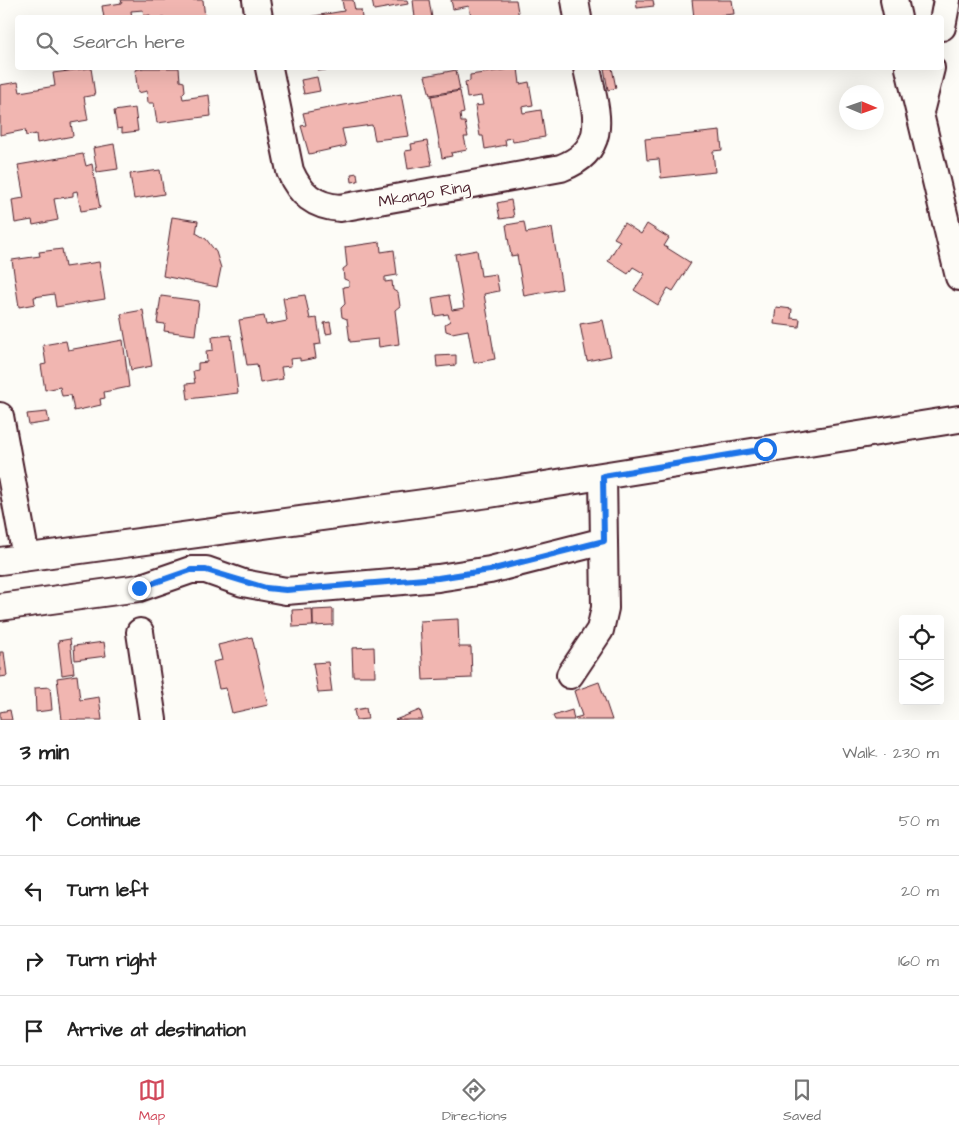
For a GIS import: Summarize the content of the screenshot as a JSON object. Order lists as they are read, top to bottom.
{
  "streets": {
    "street": ["Mkango Ring"]
  },
  "north": "right",
  "page": {
    "search": "Search here",
    "heading": ["3 min", "Walk · 230 m"],
    "list": [
      ["Continue", "50 m"],
      ["Turn left", "20 m"],
      ["Turn right", "160 m"],
      "Arrive at destination"
    ],
    "nav": ["Map", "Directions", "Saved"]
  }
}
